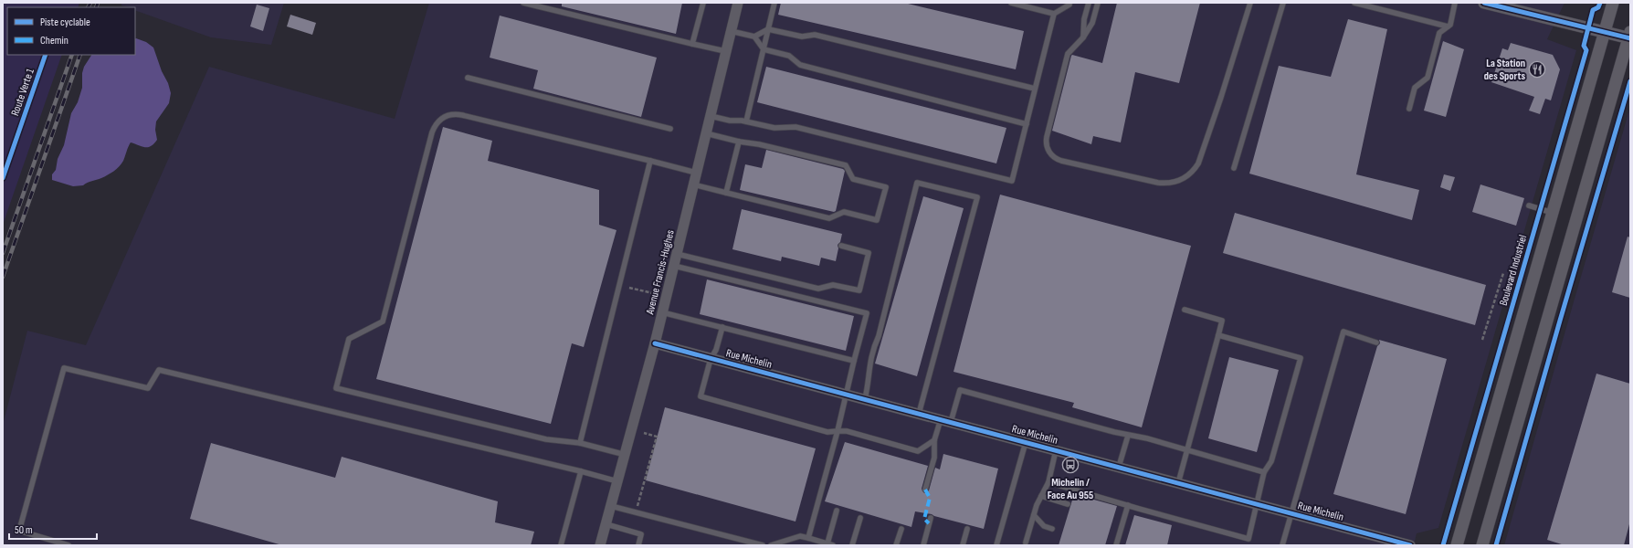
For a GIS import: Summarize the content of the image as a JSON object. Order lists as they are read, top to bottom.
{
  "streets": {
    "street": ["Boulevard Industriel", "Avenue Francis-Hughes", "Rue Michelin"],
    "cycle path": ["Route Verte 1"]
  },
  "crossings": [
    ["Avenue Francis-Hughes", "Rue Michelin"]
  ],
  "places": {
    "restaurant": ["La Station des Sports"],
    "bus stop": ["Michelin / Face Au 955"]
  },
  "legend": ["Piste cyclable", "Chemin"],
  "scale_bar": "50 m"
}
